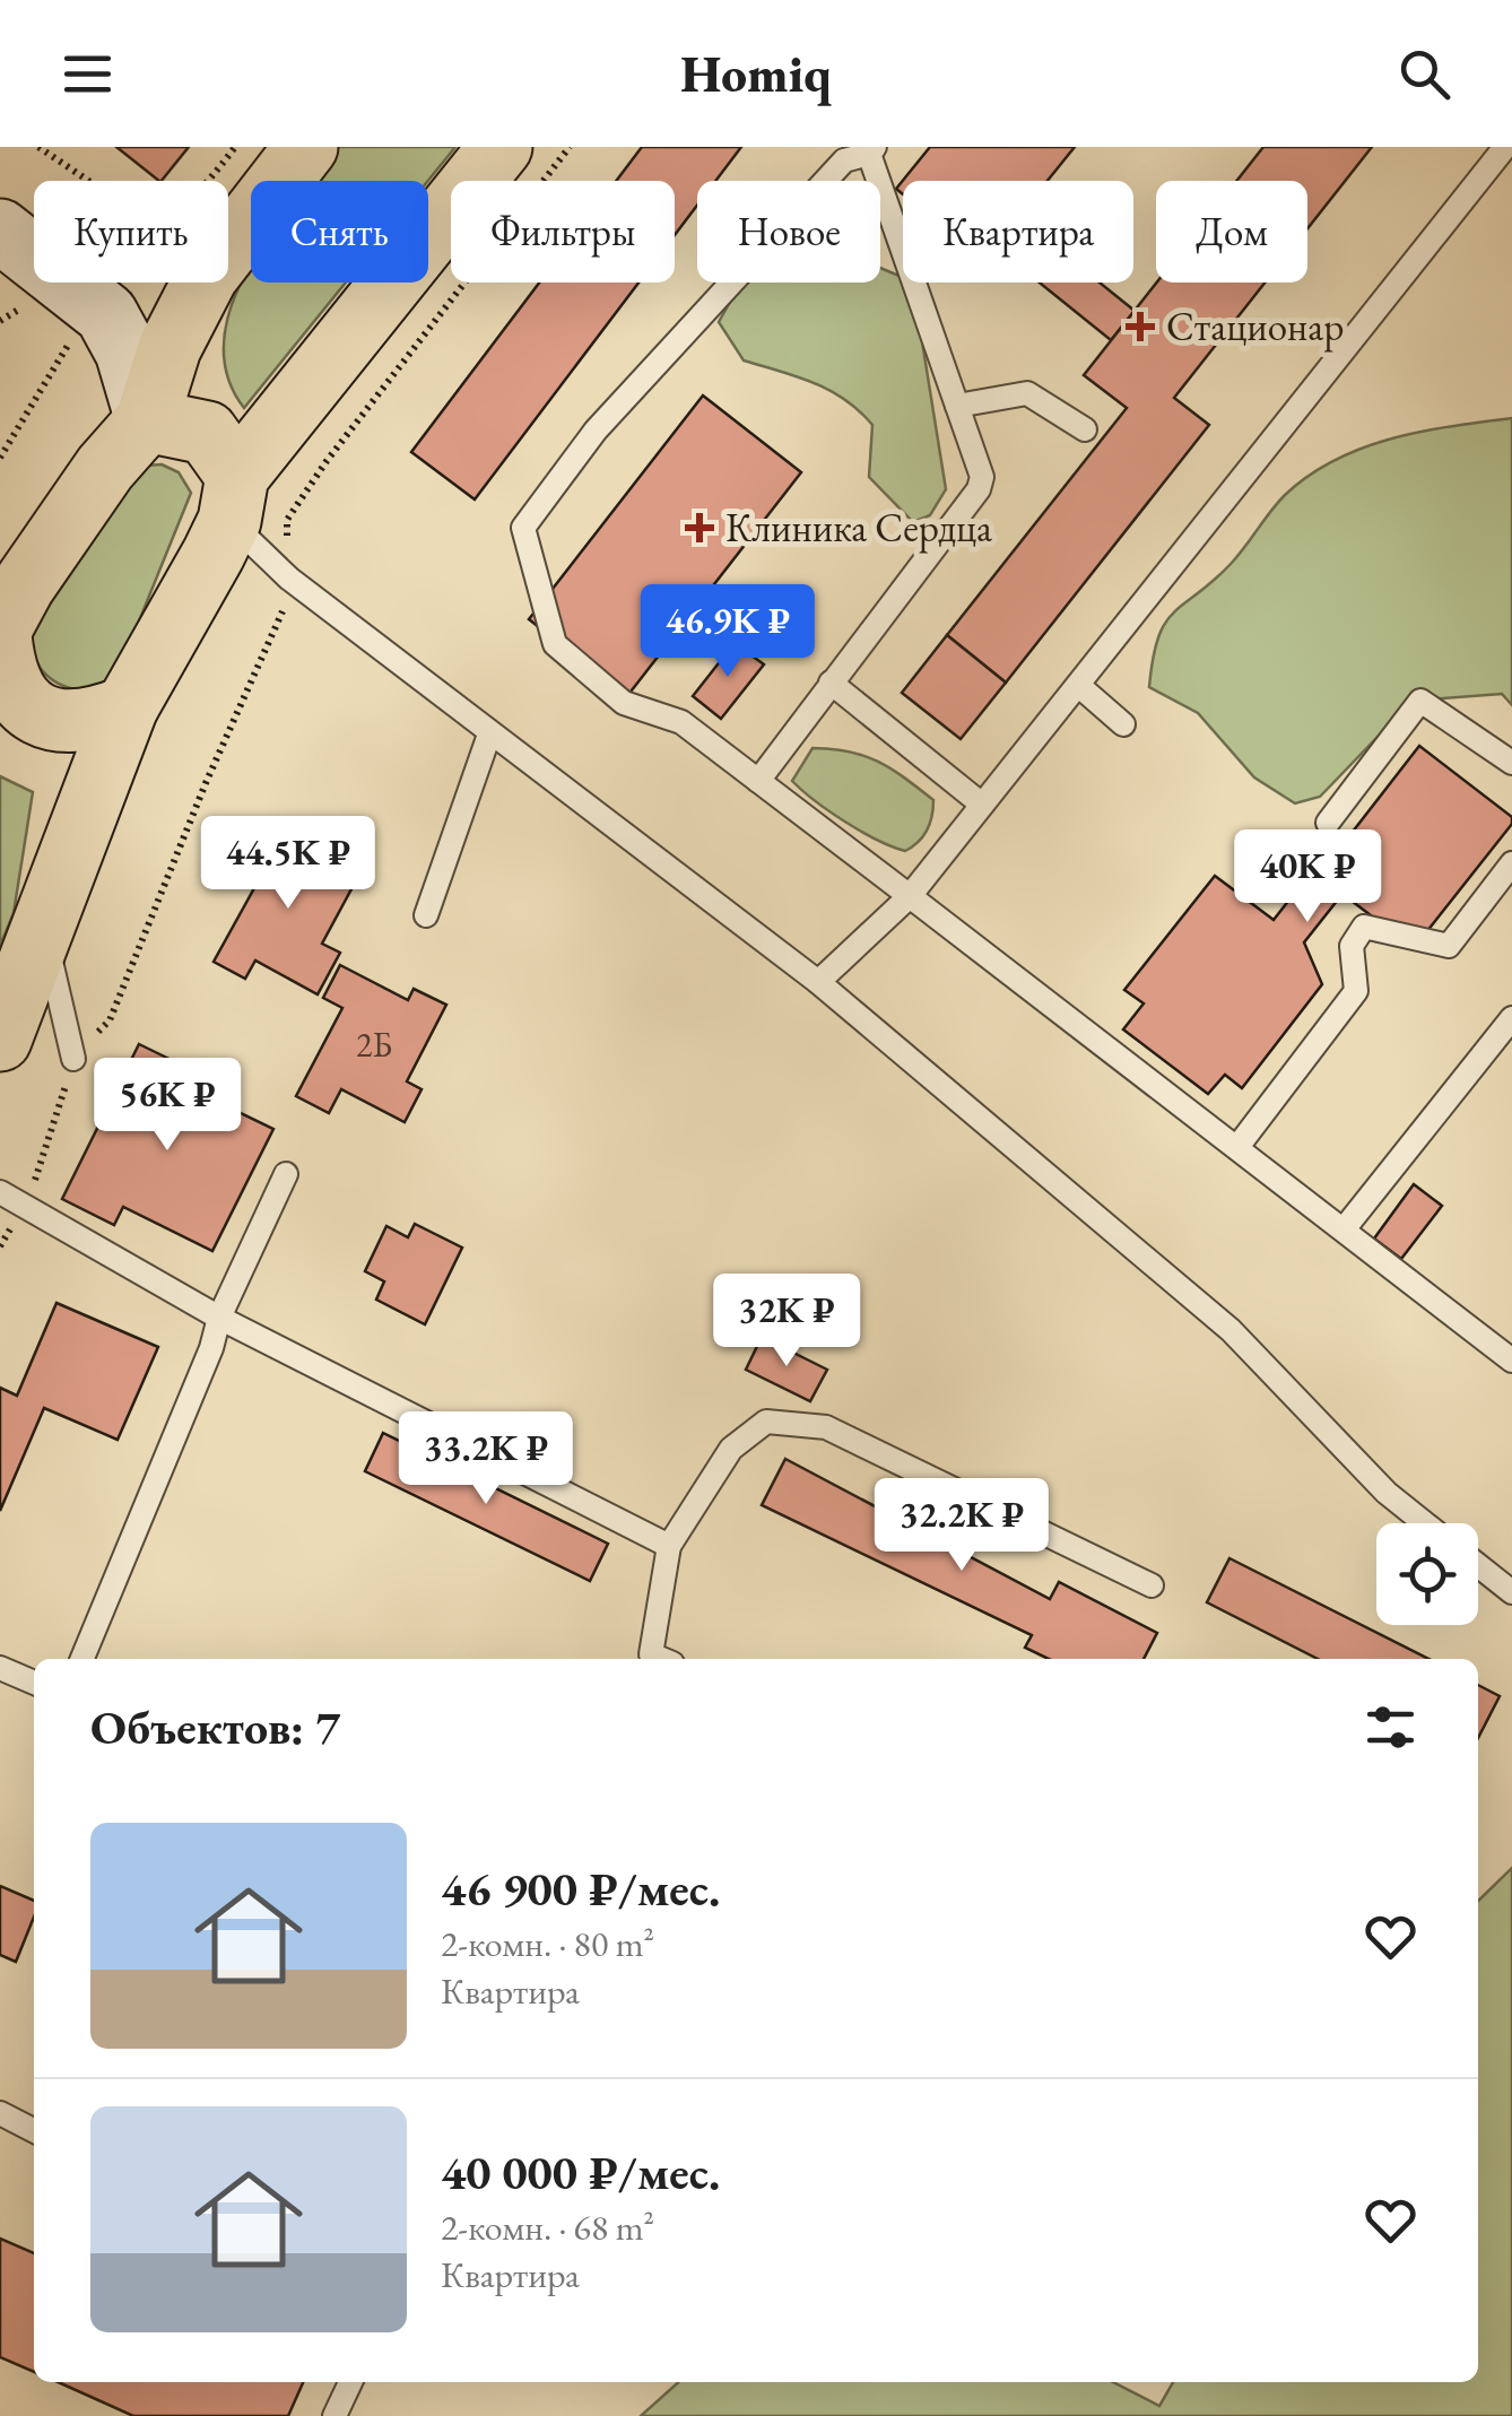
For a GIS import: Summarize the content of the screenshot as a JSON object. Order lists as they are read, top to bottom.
{
  "places": {
    "health": ["Стационар", "Клиника Сердца"]
  },
  "house_numbers": ["2Б"],
  "page": {
    "header": "Homiq",
    "chip": [
      "Купить",
      "Снять",
      "Фильтры",
      "Новое",
      "Квартира",
      "Дом"
    ],
    "price": [
      "46.9K ₽",
      "44.5K ₽",
      "40K ₽",
      "56K ₽",
      "32K ₽",
      "33.2K ₽",
      "32.2K ₽"
    ],
    "heading": "Объектов: 7",
    "list": [
      {
        "name": "46 900 ₽/мес.",
        "note": "2-комн. · 80 m² · Квартира"
      },
      {
        "name": "40 000 ₽/мес.",
        "note": "2-комн. · 68 m² · Квартира"
      }
    ]
  }
}
